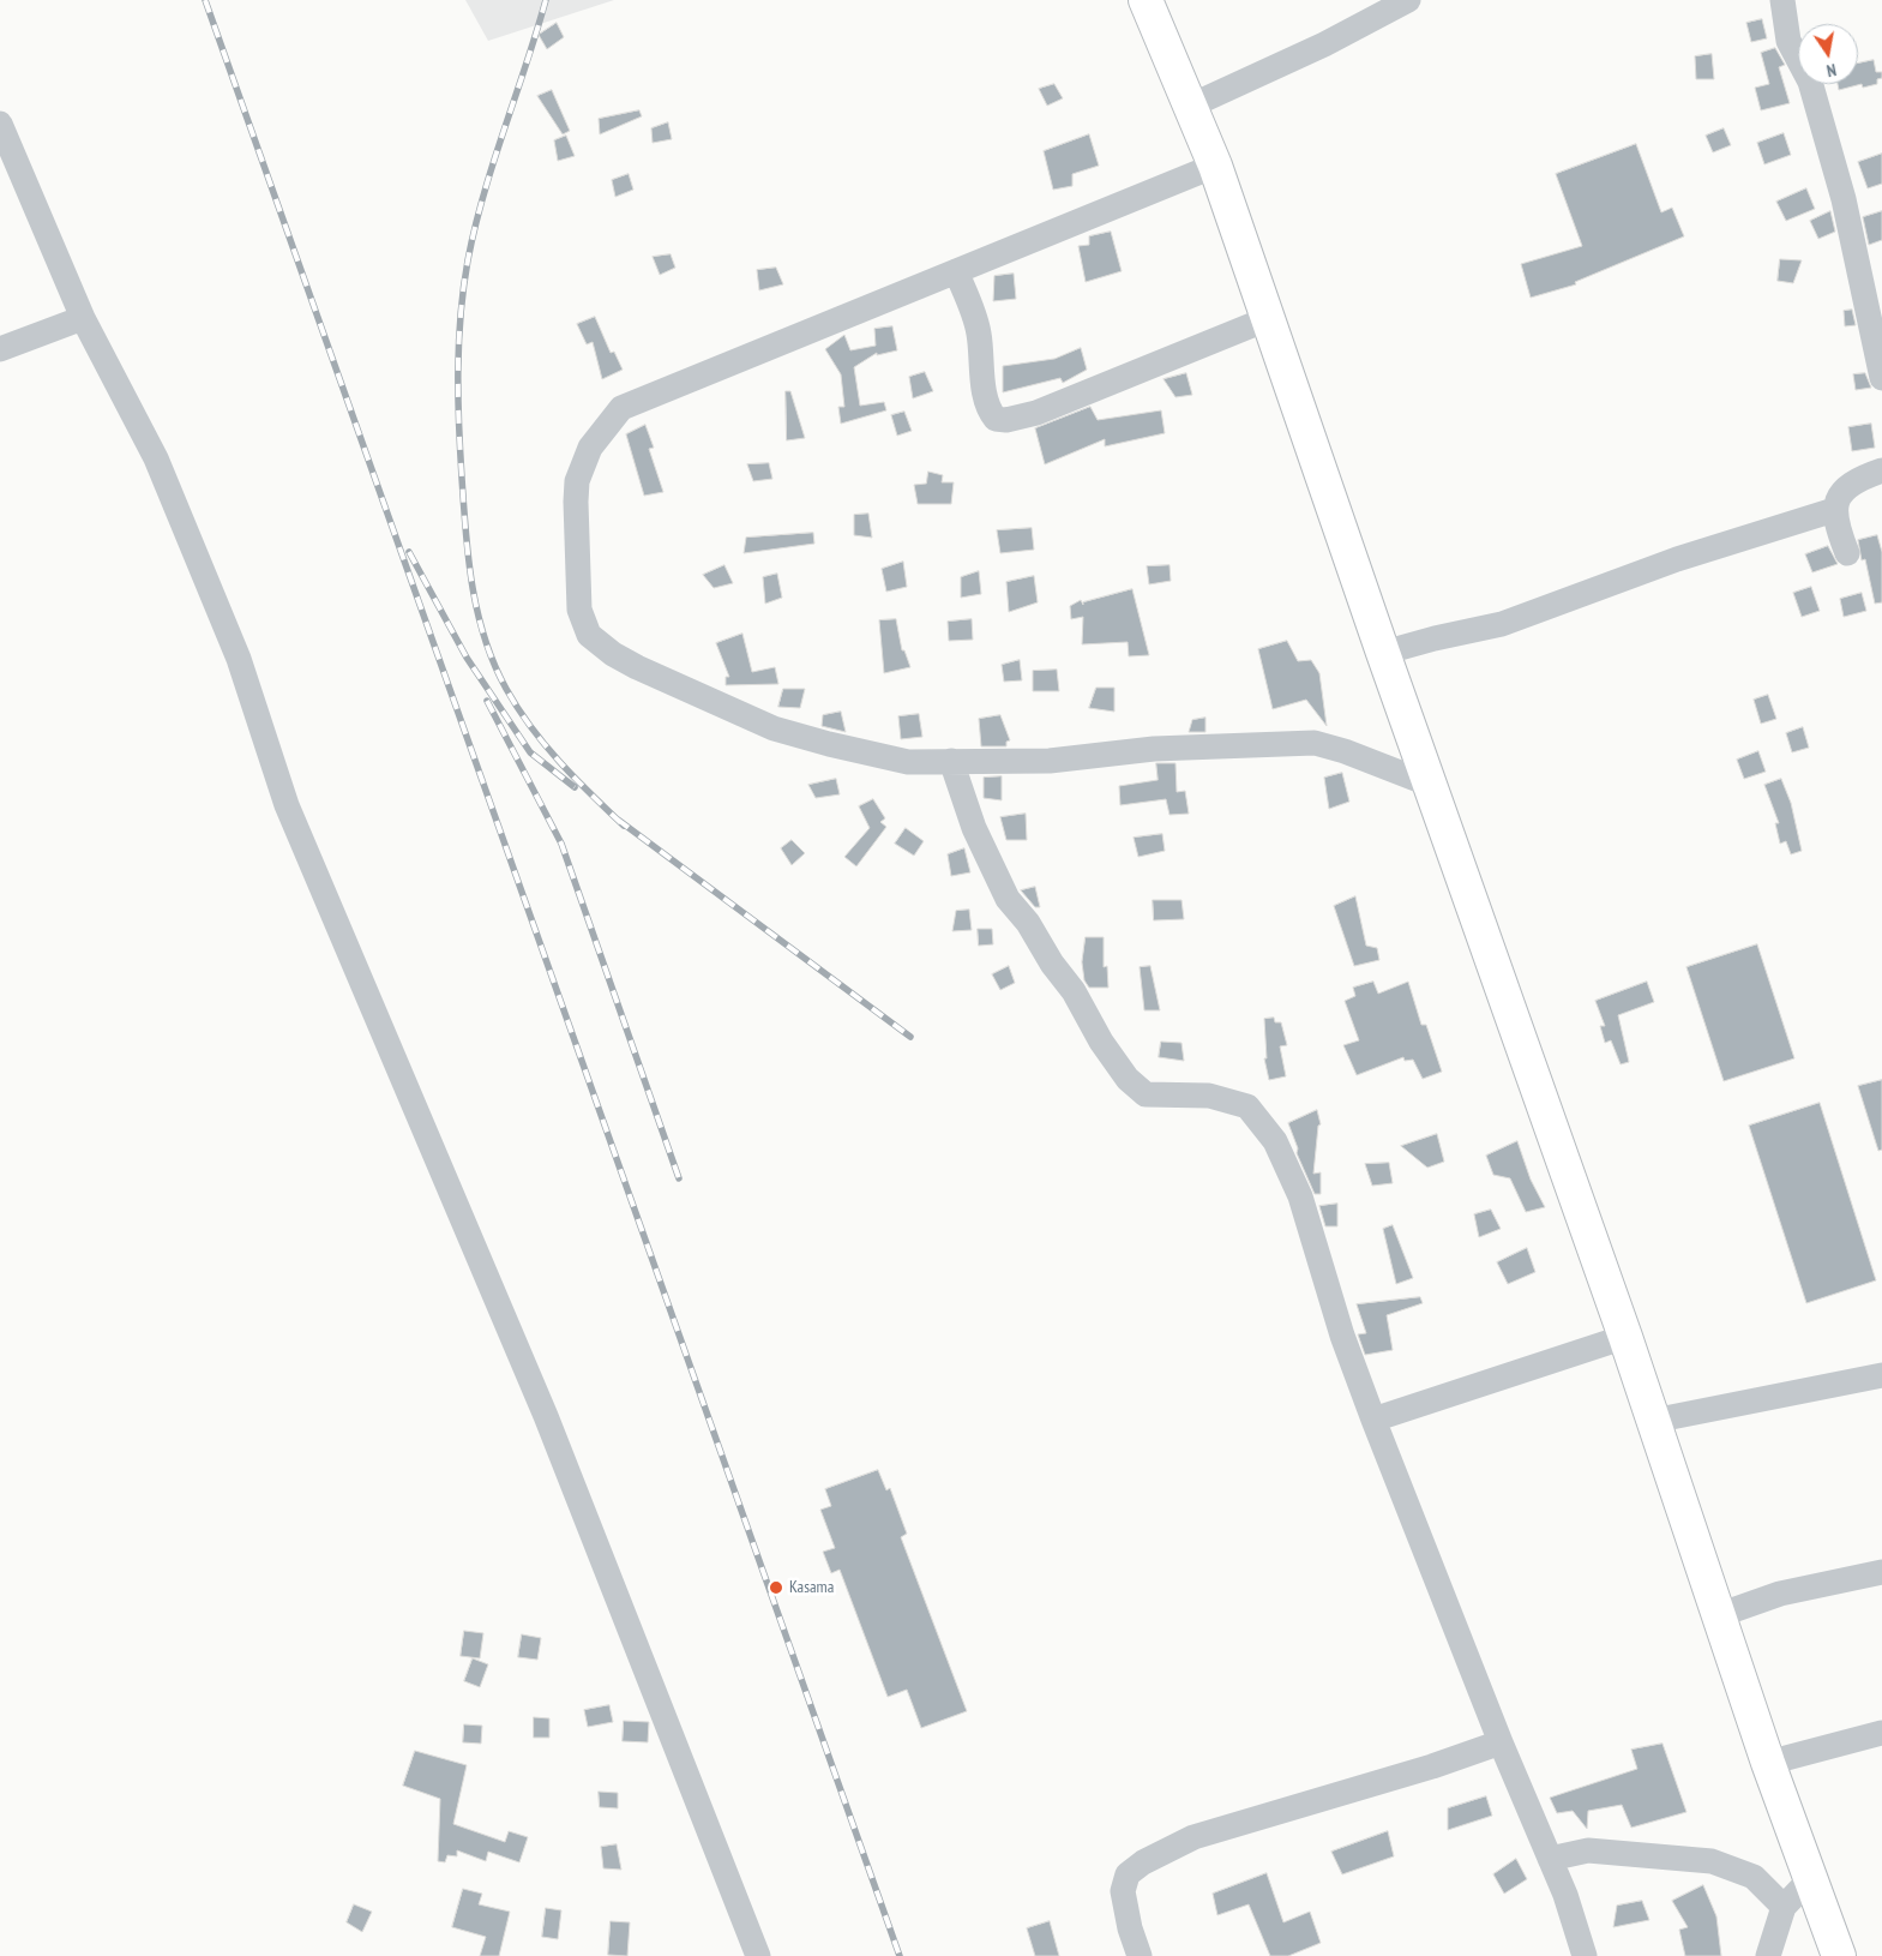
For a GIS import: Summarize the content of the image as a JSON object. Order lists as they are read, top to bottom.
{
  "places": ["Kasama"],
  "north": "bottom"
}
